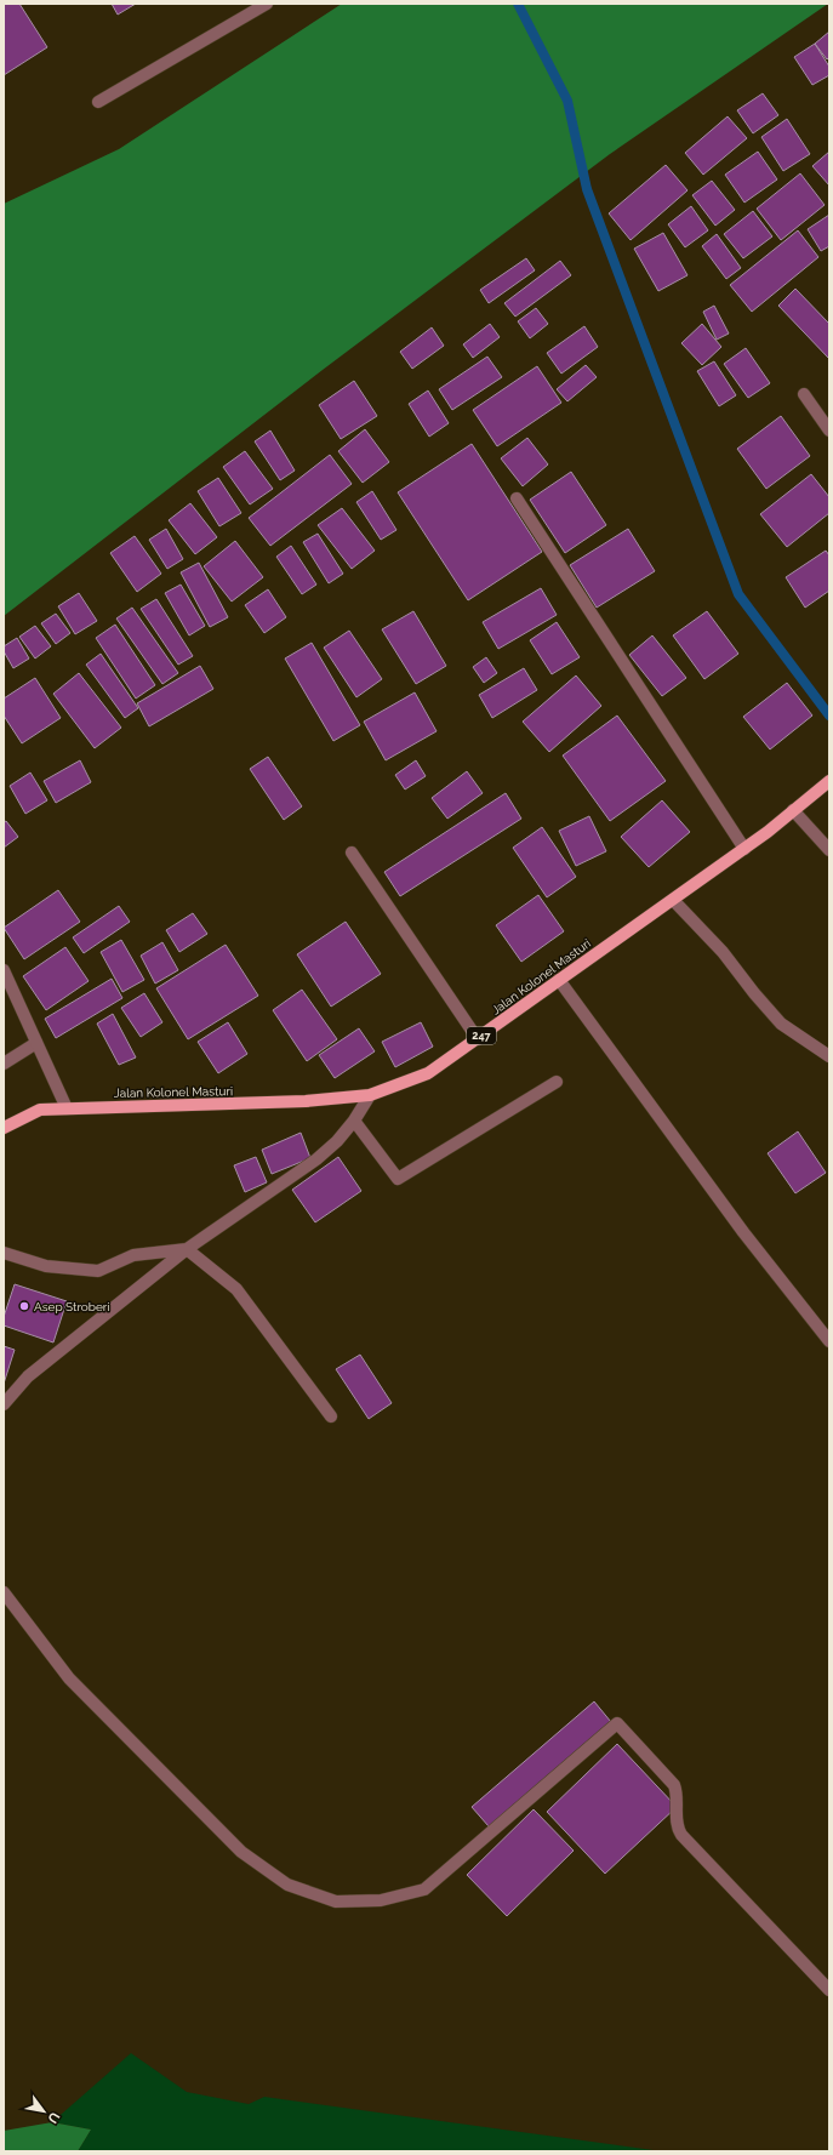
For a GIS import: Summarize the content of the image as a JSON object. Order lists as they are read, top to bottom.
{
  "streets": {
    "main road": ["Jalan Kolonel Masturi", "247"]
  },
  "places": ["Asep Stroberi"],
  "north": "bottom right"
}
